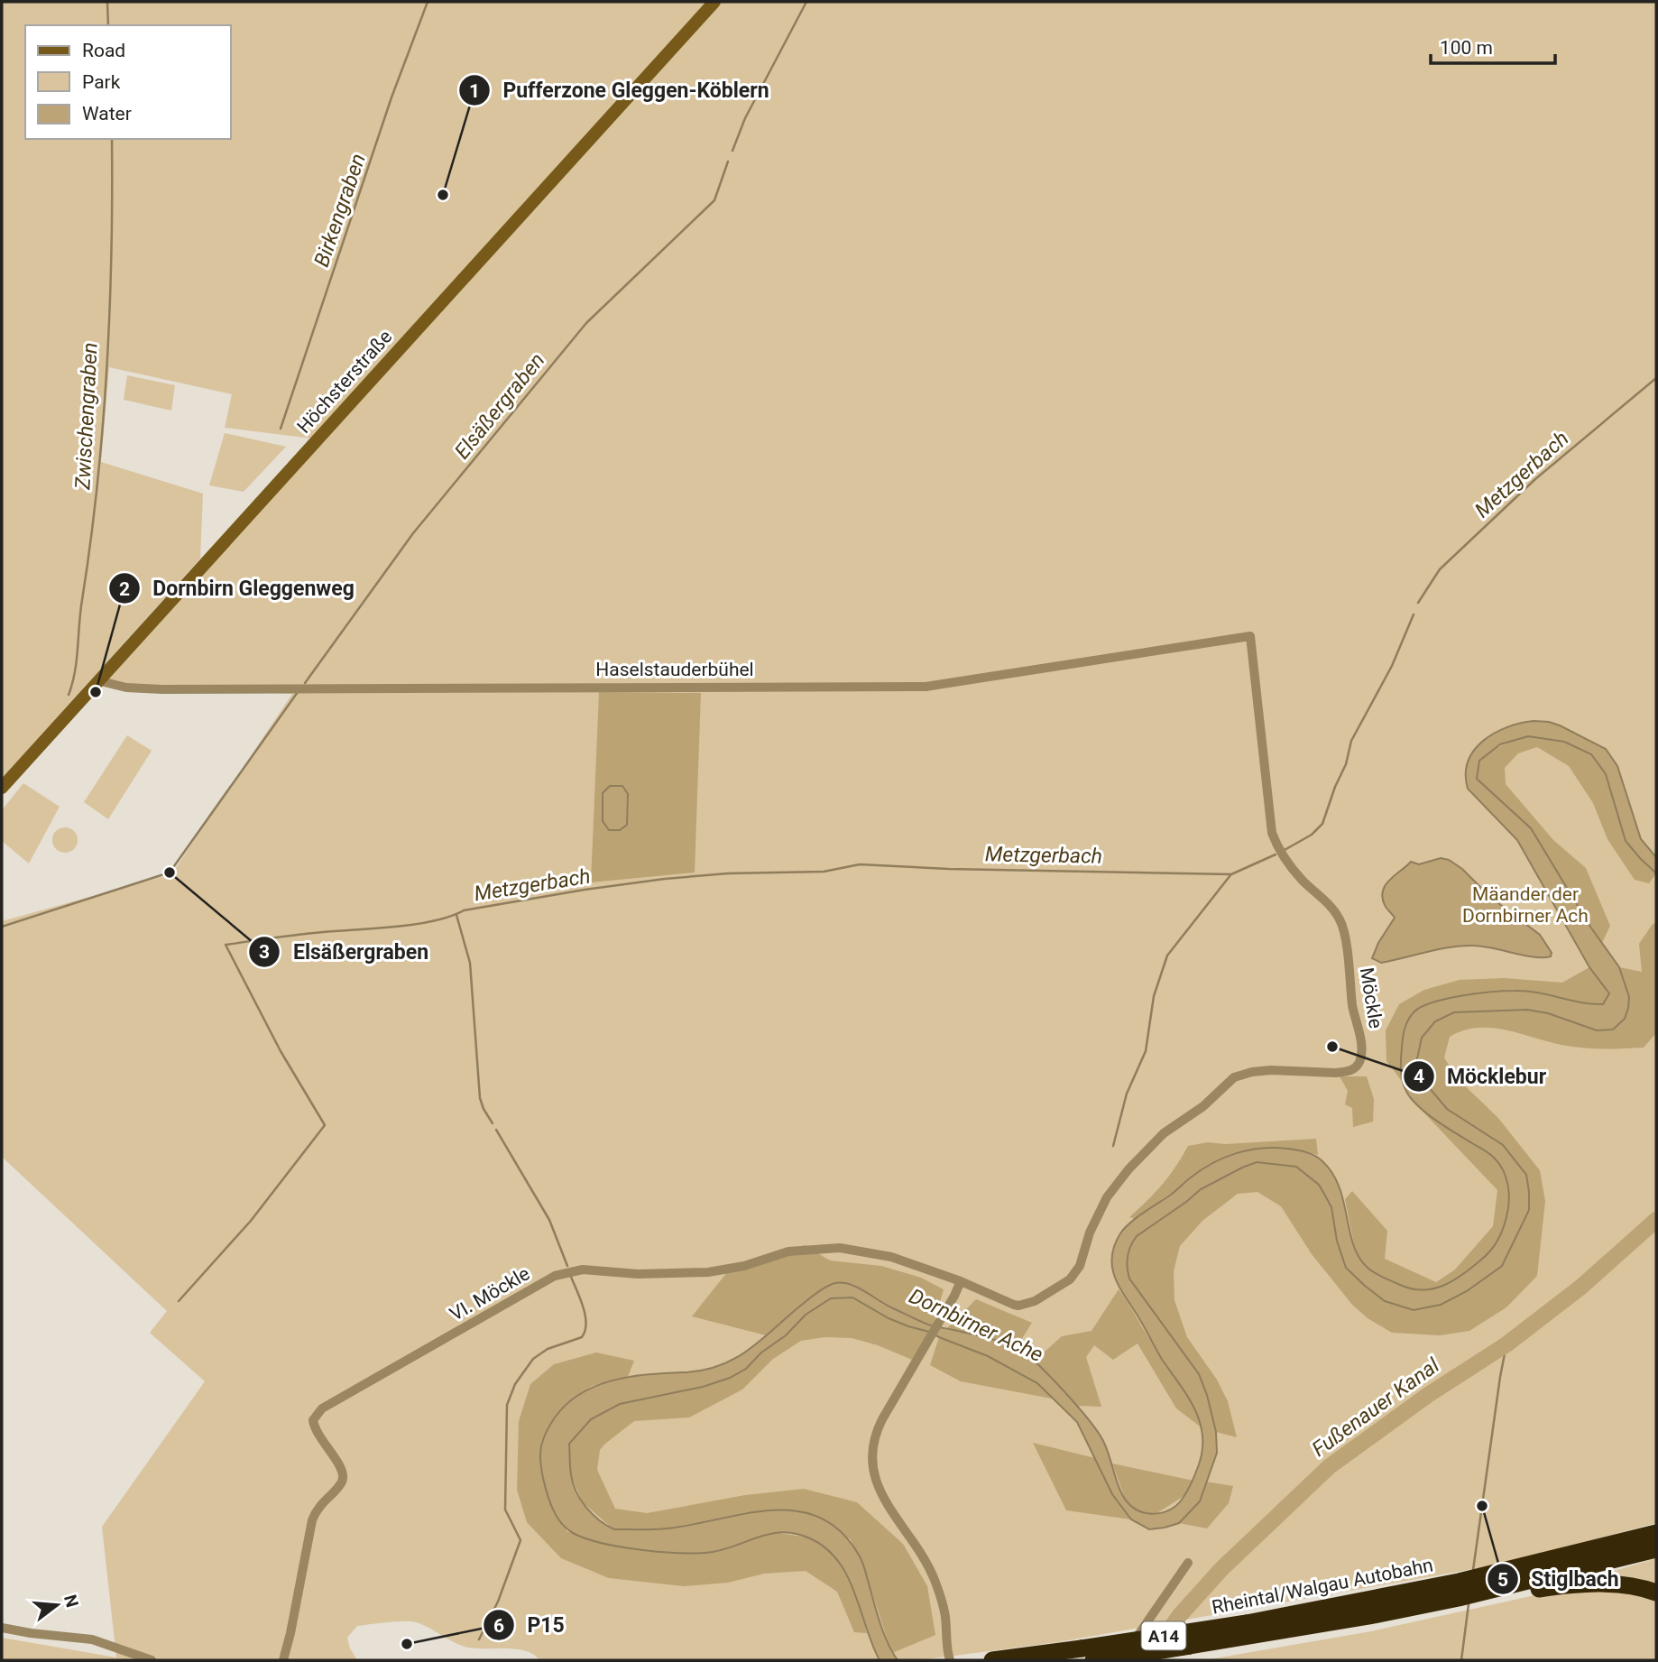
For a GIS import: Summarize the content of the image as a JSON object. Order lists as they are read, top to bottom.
{
  "streets": {
    "highway": ["Rheintal/Walgau Autobahn", "A14"],
    "main road": ["Höchsterstraße"],
    "street": ["Haselstauderbühel", "Möckle", "VI. Möckle"]
  },
  "crossings": [
    ["Höchsterstraße", "Haselstauderbühel"],
    ["Haselstauderbühel", "Möckle"],
    ["Möckle", "VI. Möckle"]
  ],
  "water": [
    "Birkengraben",
    "Elsäßergraben",
    "Zwischengraben",
    "Metzgerbach",
    "Dornbirner Ache",
    "Fußenauer Kanal"
  ],
  "parks": ["Mäander der Dornbirner Ach"],
  "places": [
    "Pufferzone Gleggen-Köblern",
    "Dornbirn Gleggenweg",
    "Elsäßergraben",
    "Möcklebur",
    "Stiglbach",
    "P15"
  ],
  "legend": ["Road", "Park", "Water"],
  "scale_bar": "100 m",
  "north": "right"
}
